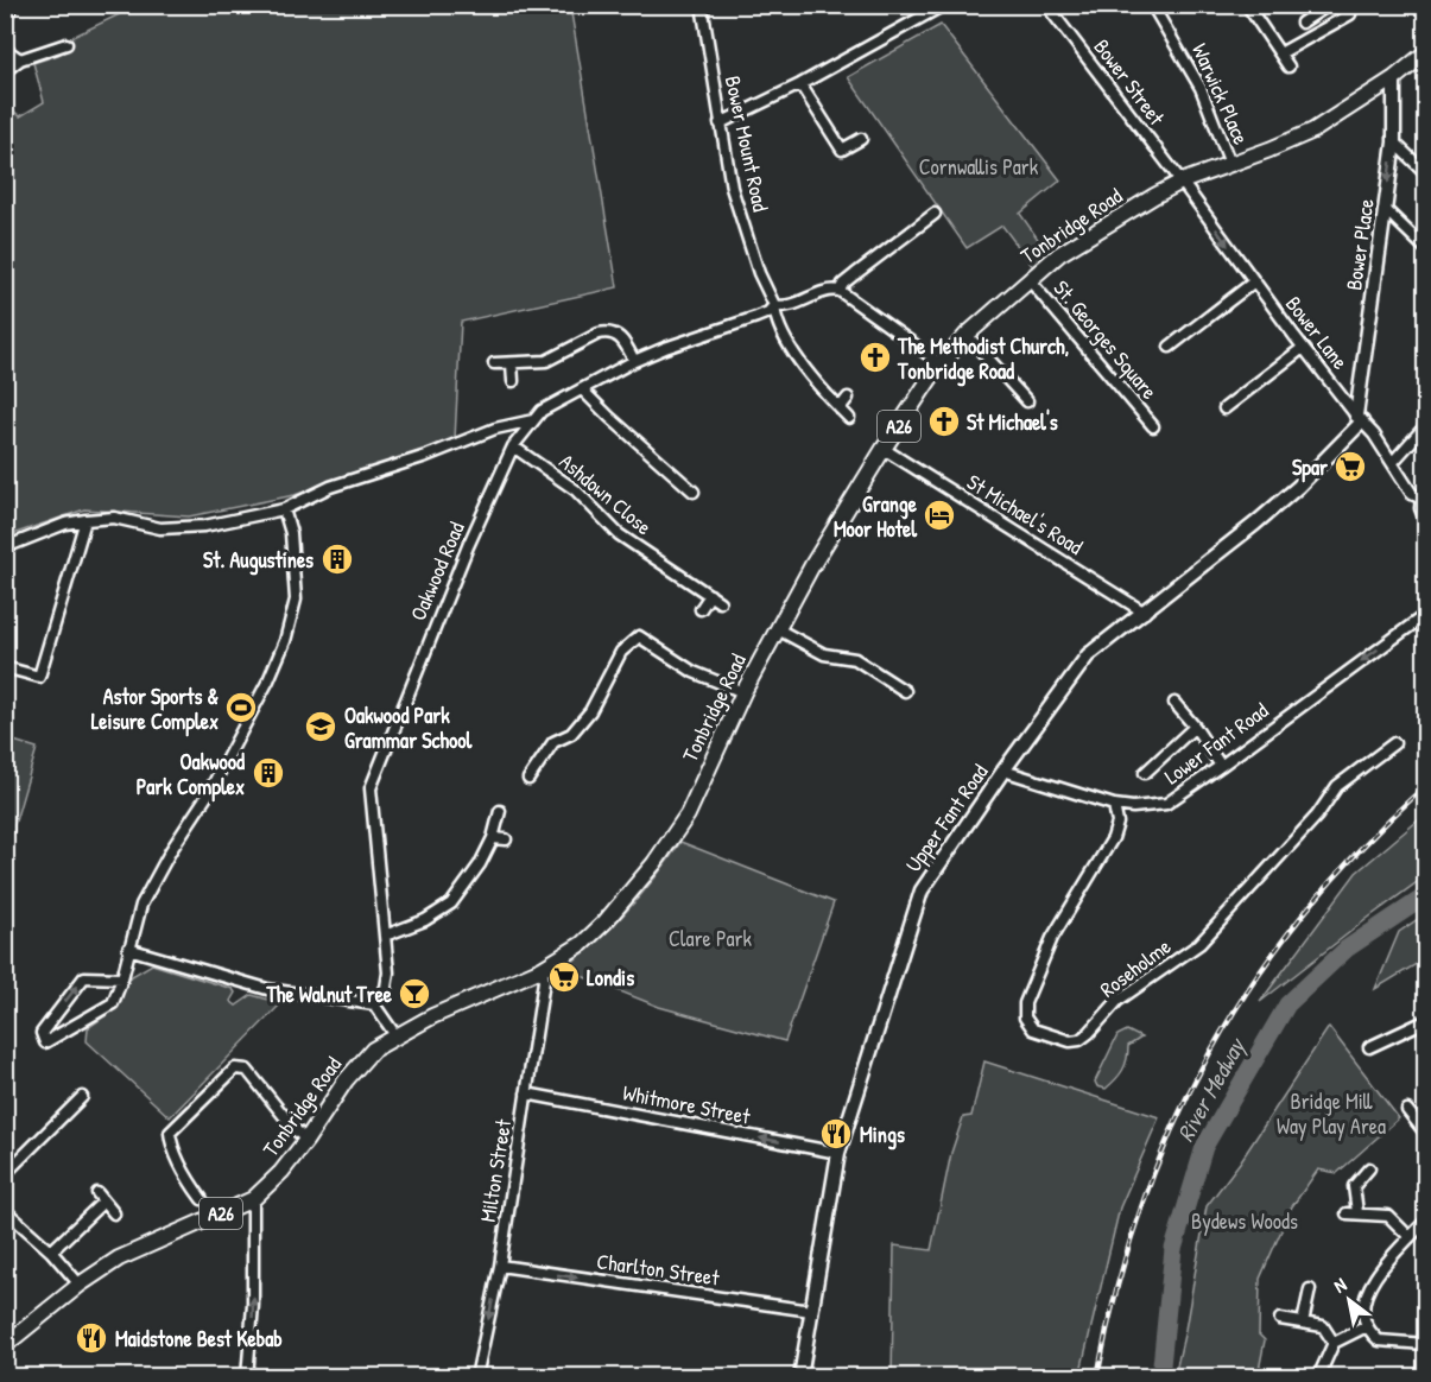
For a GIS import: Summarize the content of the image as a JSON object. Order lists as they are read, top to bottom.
{
  "streets": {
    "main road": ["Tonbridge Road", "A26"],
    "street": [
      "Bower Street",
      "Warwick Place",
      "Bower Mount Road",
      "Bower Place",
      "Bower Lane",
      "St. Georges Square",
      "Ashdown Close",
      "St Michael's Road",
      "Oakwood Road",
      "Lower Fant Road",
      "Upper Fant Road",
      "Roseholme",
      "Whitmore Street",
      "Milton Street",
      "Charlton Street"
    ]
  },
  "crossings": [
    ["Bower Street", "Tonbridge Road"],
    ["Bower Street", "Bower Lane"],
    ["Warwick Place", "Tonbridge Road"],
    ["Bower Mount Road", "Oakwood Road"],
    ["Tonbridge Road", "Bower Place"],
    ["Tonbridge Road", "Bower Lane"],
    ["Tonbridge Road", "St. Georges Square"],
    ["Tonbridge Road", "St Michael's Road"],
    ["Tonbridge Road", "Milton Street"],
    ["Bower Place", "Bower Lane"],
    ["Bower Place", "Upper Fant Road"],
    ["Bower Lane", "Upper Fant Road"],
    ["Ashdown Close", "Oakwood Road"],
    ["St Michael's Road", "Upper Fant Road"],
    ["Lower Fant Road", "Upper Fant Road"],
    ["Lower Fant Road", "Roseholme"],
    ["Upper Fant Road", "Whitmore Street"],
    ["Upper Fant Road", "Charlton Street"],
    ["Whitmore Street", "Milton Street"],
    ["Milton Street", "Charlton Street"]
  ],
  "one_way": ["Lower Fant Road", "Whitmore Street", "Charlton Street"],
  "water": ["River Medway"],
  "parks": [
    "Cornwallis Park",
    "Clare Park",
    "Bridge Mill Way Play Area",
    "Bydews Woods"
  ],
  "places": {
    "church": ["The Methodist Church, Tonbridge Road", "St Michael's"],
    "supermarket": ["Spar", "Londis"],
    "hotel": ["Grange Moor Hotel"],
    "building": ["St. Augustines", "Oakwood Park Complex"],
    "sports": ["Astor Sports & Leisure Complex"],
    "school or university": ["Oakwood Park Grammar School"],
    "bar": ["The Walnut Tree"],
    "restaurant": ["Mings", "Maidstone Best Kebab"]
  },
  "north": "top left"
}
